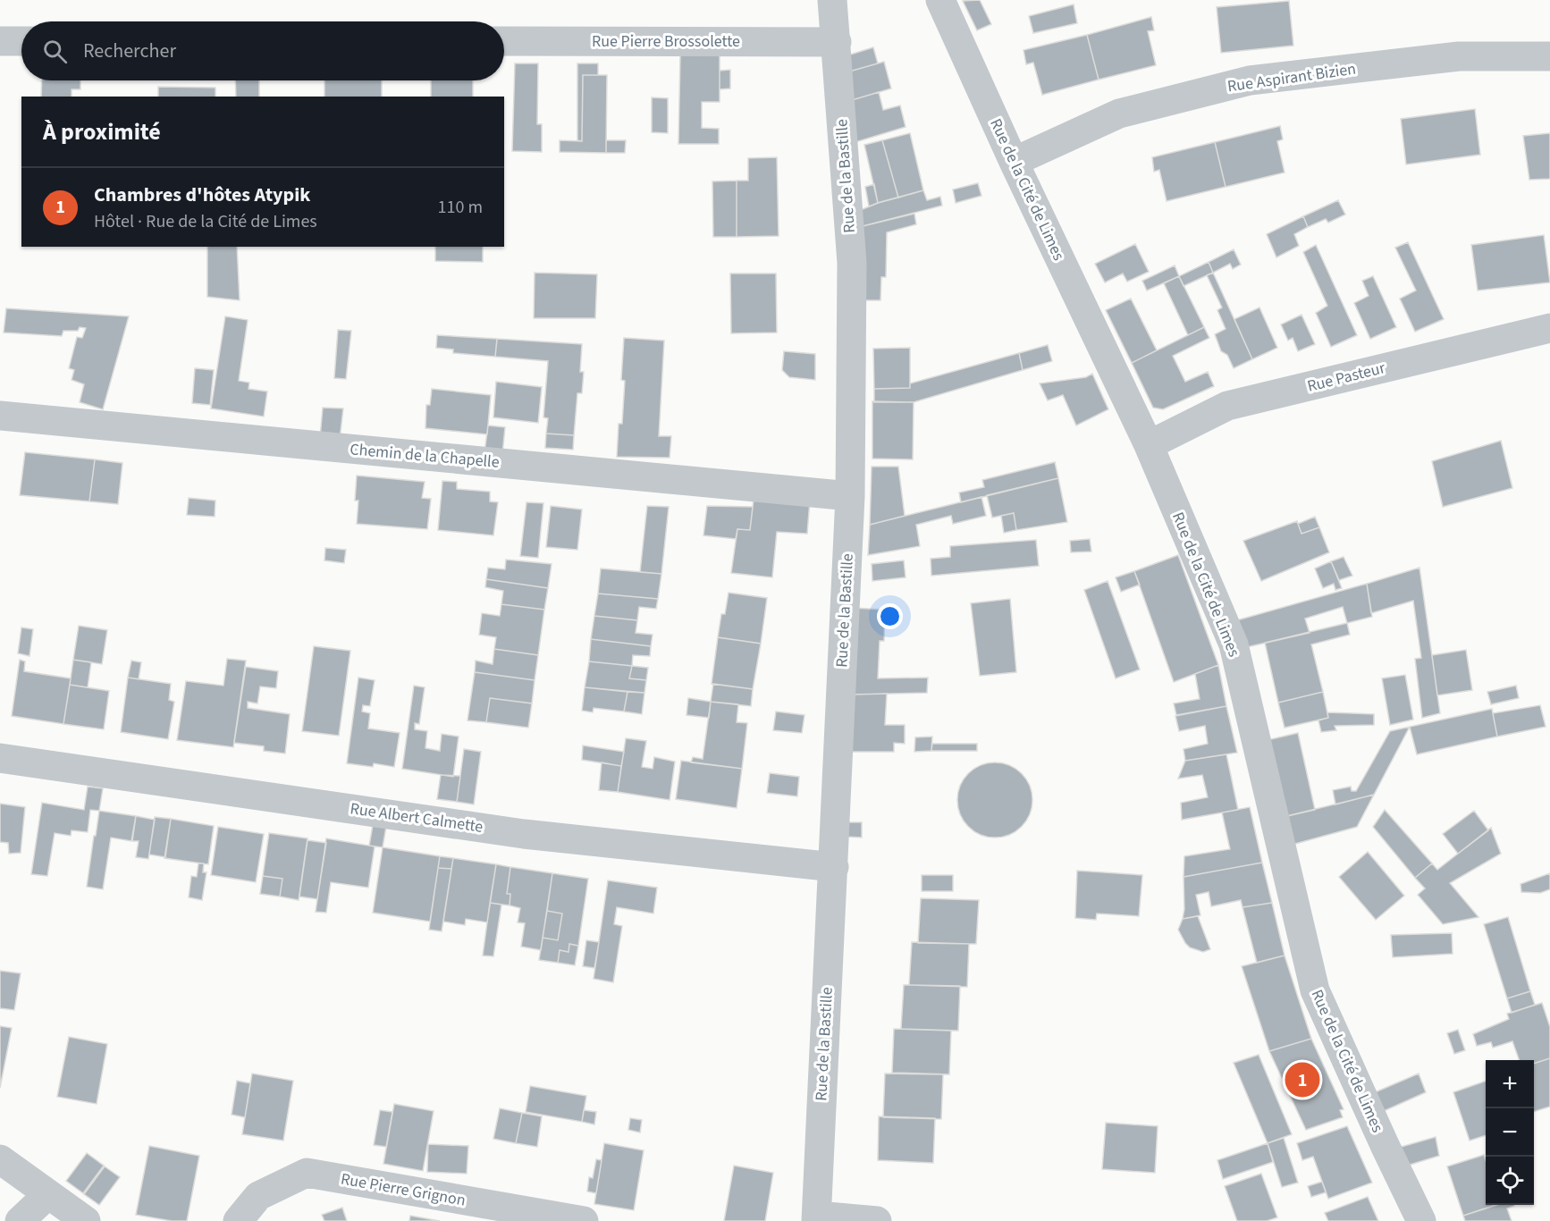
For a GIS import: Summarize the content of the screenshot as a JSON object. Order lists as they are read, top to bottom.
{
  "streets": {
    "street": [
      "Rue Pierre Brossolette",
      "Rue Aspirant Bizien",
      "Rue de la Bastille",
      "Rue de la Cité de Limes",
      "Rue Pasteur",
      "Chemin de la Chapelle",
      "Rue Albert Calmette",
      "Rue Pierre Grignon"
    ]
  },
  "crossings": [
    ["Rue Pierre Brossolette", "Rue de la Bastille"],
    ["Rue Aspirant Bizien", "Rue de la Cité de Limes"],
    ["Rue de la Bastille", "Chemin de la Chapelle"],
    ["Rue de la Bastille", "Rue Albert Calmette"],
    ["Rue de la Cité de Limes", "Rue Pasteur"]
  ],
  "page": {
    "search": "Rechercher",
    "heading": "À proximité",
    "list": [
      {
        "mark": "1",
        "name": "Chambres d'hôtes Atypik",
        "note": "Hôtel · Rue de la Cité de Limes",
        "value": "110 m"
      }
    ],
    "map_buttons": ["+", "−"],
    "pins": "1"
  }
}
